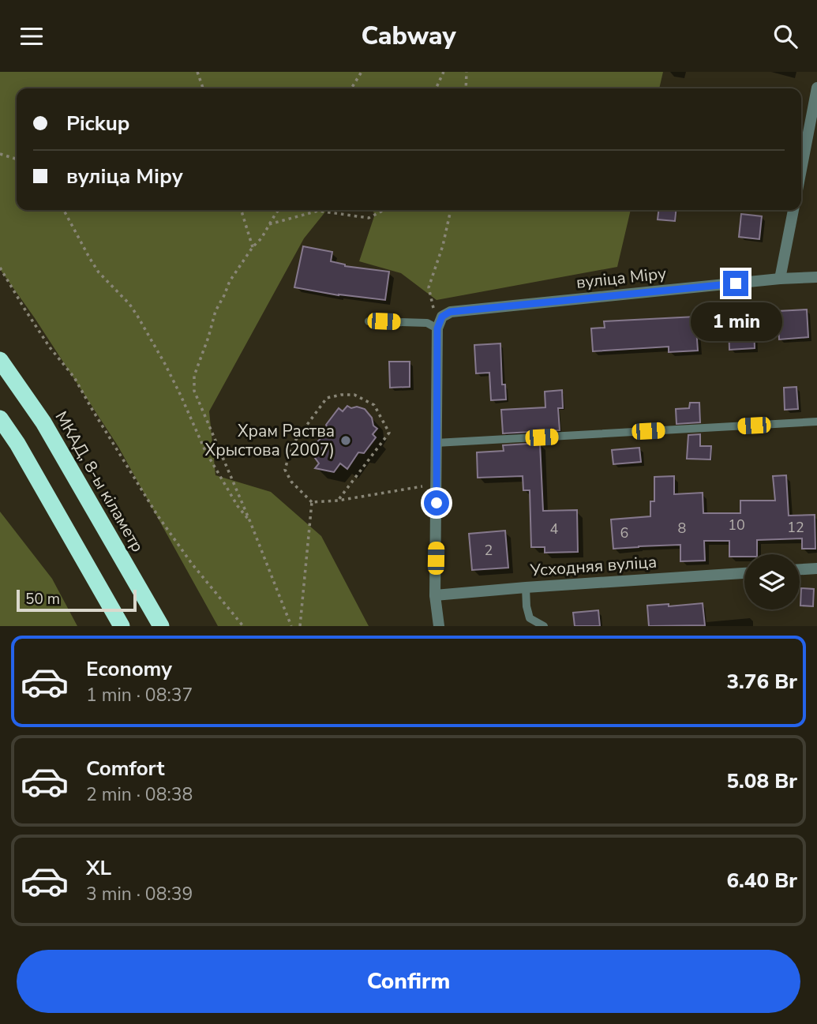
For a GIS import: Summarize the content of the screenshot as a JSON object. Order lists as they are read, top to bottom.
{
  "streets": {
    "highway": ["МКАД, 8-ы кіламетр"],
    "street": ["вуліца Міру", "Усходняя вуліца"]
  },
  "places": ["Храм Раства Хрыстова (2007)"],
  "house_numbers": [
    "10",
    "12",
    "8",
    "4",
    "6",
    "2"
  ],
  "scale_bar": "50 m",
  "page": {
    "header": "Cabway",
    "banner": ["Pickup", "вуліца Міру"],
    "bubble": "1 min",
    "scale": "50 m",
    "list": [
      {
        "name": "Economy",
        "note": "1 min · 08:37",
        "value": "3.76 Br"
      },
      {
        "name": "Comfort",
        "note": "2 min · 08:38",
        "value": "5.08 Br"
      },
      {
        "name": "XL",
        "note": "3 min · 08:39",
        "value": "6.40 Br"
      }
    ],
    "buttons": "Confirm"
  }
}
